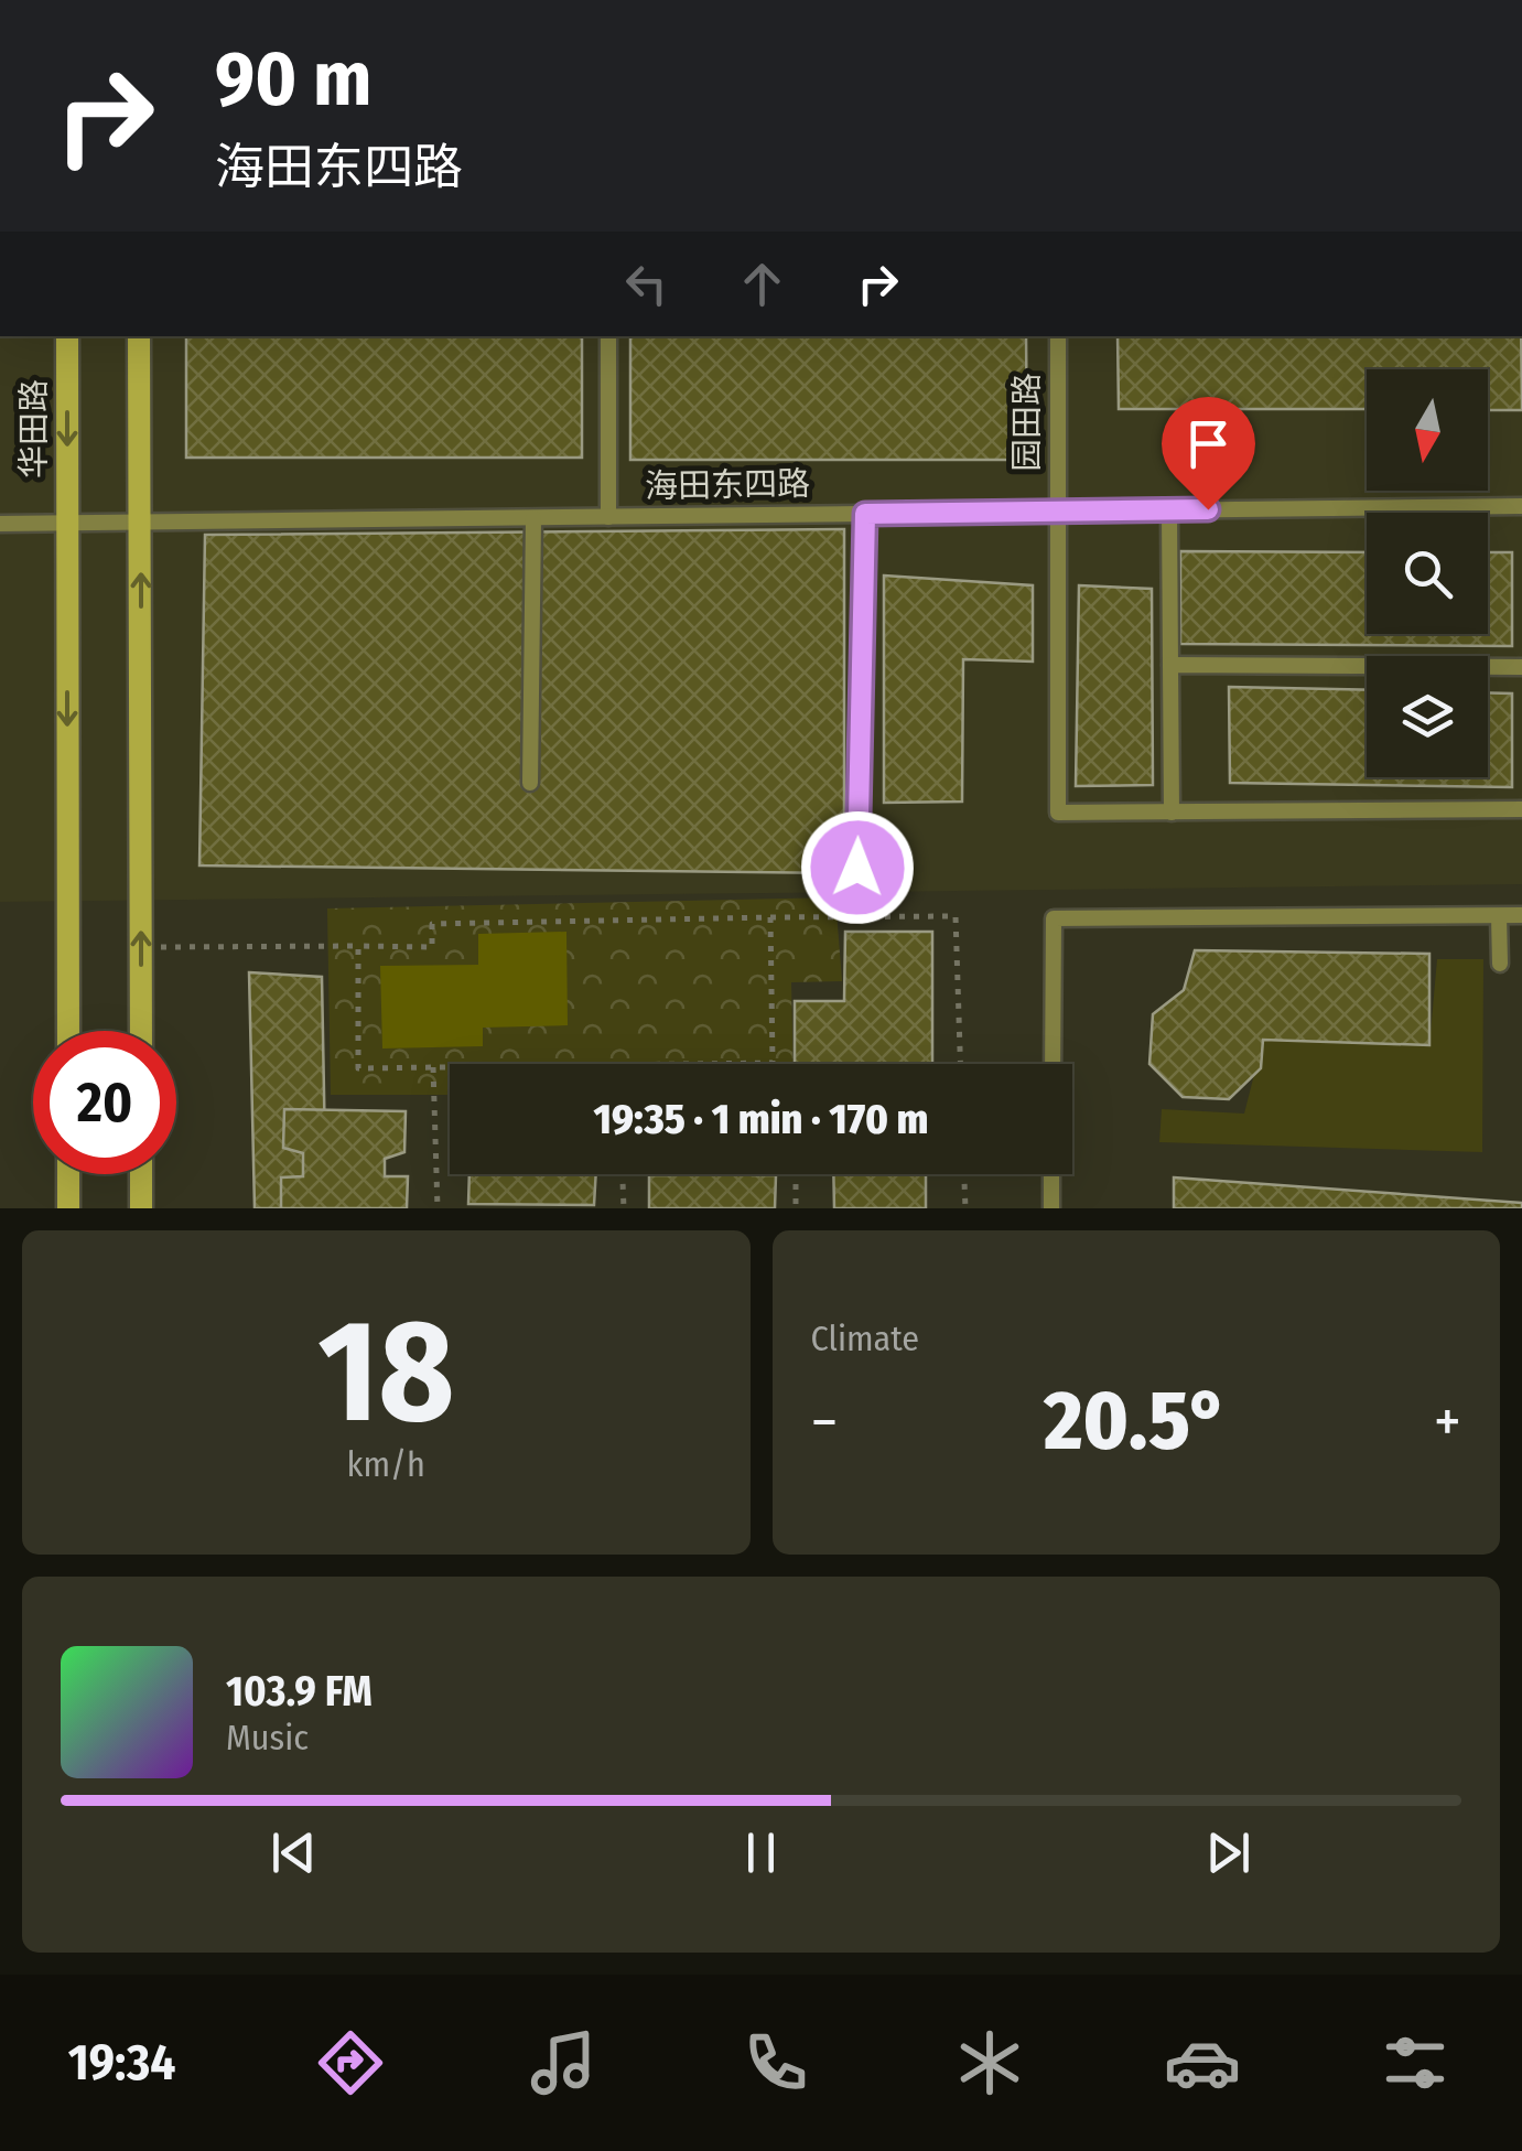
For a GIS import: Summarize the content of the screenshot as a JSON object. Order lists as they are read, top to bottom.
{
  "streets": {
    "main road": ["华田路"],
    "lane": ["园田路", "海田东四路"]
  },
  "crossings": [
    ["园田路", "海田东四路"],
    ["华田路", "海田东四路"]
  ],
  "north": "bottom",
  "page": {
    "turn": ["90 m", "海田东四路"],
    "limit": "20",
    "trip": "19:35 · 1 min · 170 m",
    "tile": [
      ["18", "km/h"],
      "Climate"
    ],
    "heat": ["−", "20.5°", "+"],
    "song": ["103.9 FM", "Music"],
    "tabs": "19:34"
  }
}
